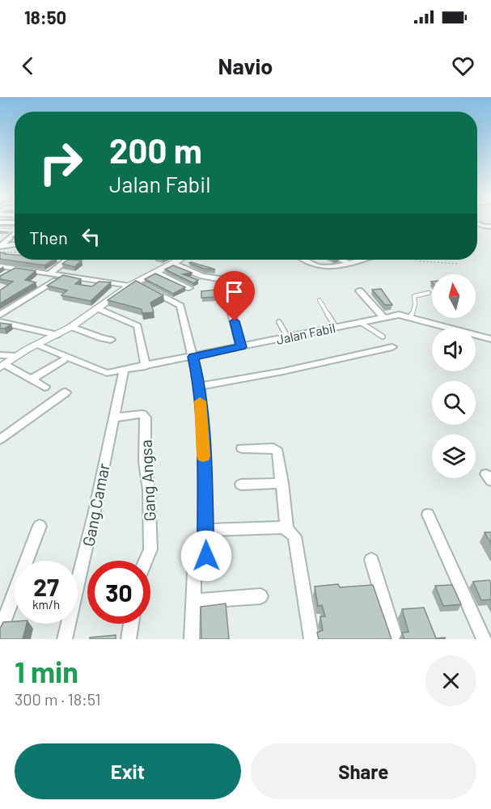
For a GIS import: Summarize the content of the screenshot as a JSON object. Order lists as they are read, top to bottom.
{
  "streets": {
    "street": ["Jalan Fabil", "Gang Angsa", "Gang Camar"]
  },
  "crossings": [
    ["Jalan Fabil", "Gang Camar"],
    ["Gang Angsa", "Gang Camar"]
  ],
  "north": "top",
  "page": {
    "status": "18:50",
    "header": "Navio",
    "turn": ["200 m", "Jalan Fabil"],
    "then": "Then",
    "speed": "27 km/h",
    "limit": "30",
    "heading": ["1 min", "300 m · 18:51"],
    "buttons": ["Exit", "Share"]
  }
}
